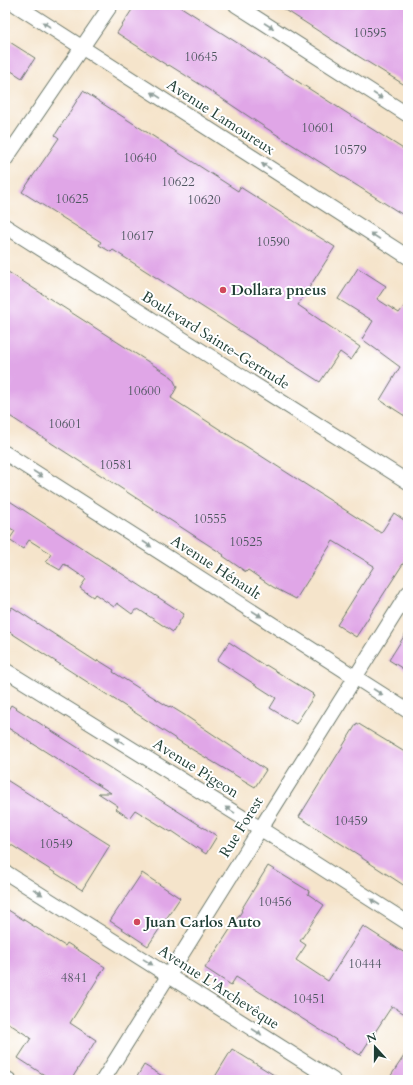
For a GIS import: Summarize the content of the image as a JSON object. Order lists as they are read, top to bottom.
{
  "streets": {
    "street": [
      "Avenue Lamoureux",
      "Boulevard Sainte-Gertrude",
      "Avenue Hénault",
      "Avenue Pigeon",
      "Rue Forest",
      "Avenue L'Archevêque"
    ]
  },
  "crossings": [
    ["Avenue Hénault", "Rue Forest"],
    ["Avenue Pigeon", "Rue Forest"],
    ["Rue Forest", "Avenue L'Archevêque"]
  ],
  "one_way": ["Avenue Hénault", "Avenue Pigeon", "Avenue L'Archevêque"],
  "places": ["Dollara pneus", "Juan Carlos Auto"],
  "house_numbers": [
    "10595",
    "10645",
    "10601",
    "10579",
    "10640",
    "10622",
    "10625",
    "10620",
    "10617",
    "10590",
    "10600",
    "10601",
    "10581",
    "10555",
    "10525",
    "10459",
    "10549",
    "10456",
    "10444",
    "4841",
    "10451"
  ],
  "north": "top"
}
